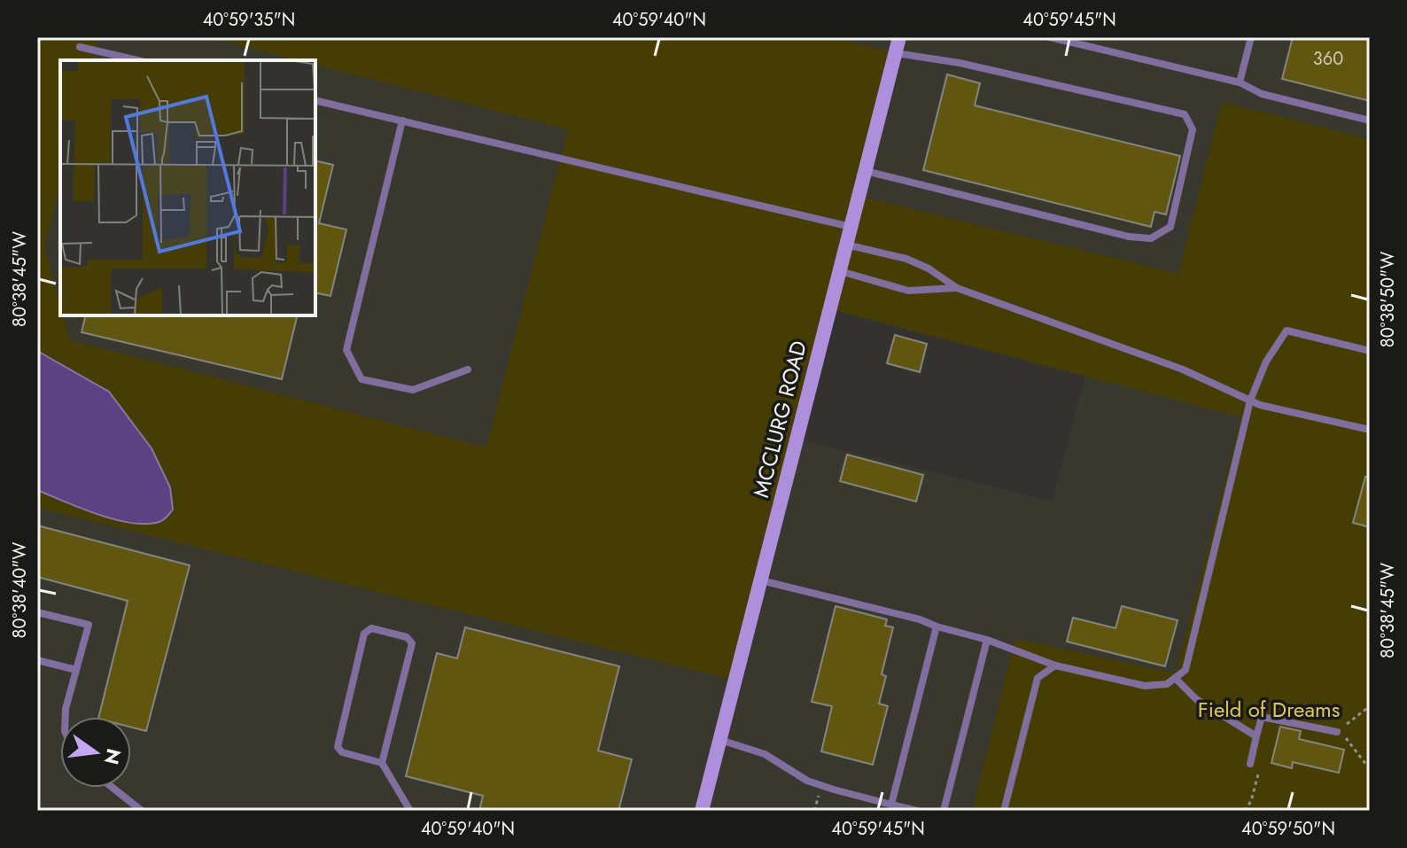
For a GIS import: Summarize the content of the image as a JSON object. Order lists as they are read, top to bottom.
{
  "streets": {
    "street": ["MCCLURG ROAD"]
  },
  "parks": ["Field of Dreams"],
  "house_numbers": ["360"],
  "north": "right",
  "coordinates": [
    "40°59'35\"N",
    "40°59'40\"N",
    "40°59'45\"N",
    "80°38'45\"W",
    "80°38'50\"W",
    "80°38'40\"W",
    "40°59'50\"N"
  ]
}
